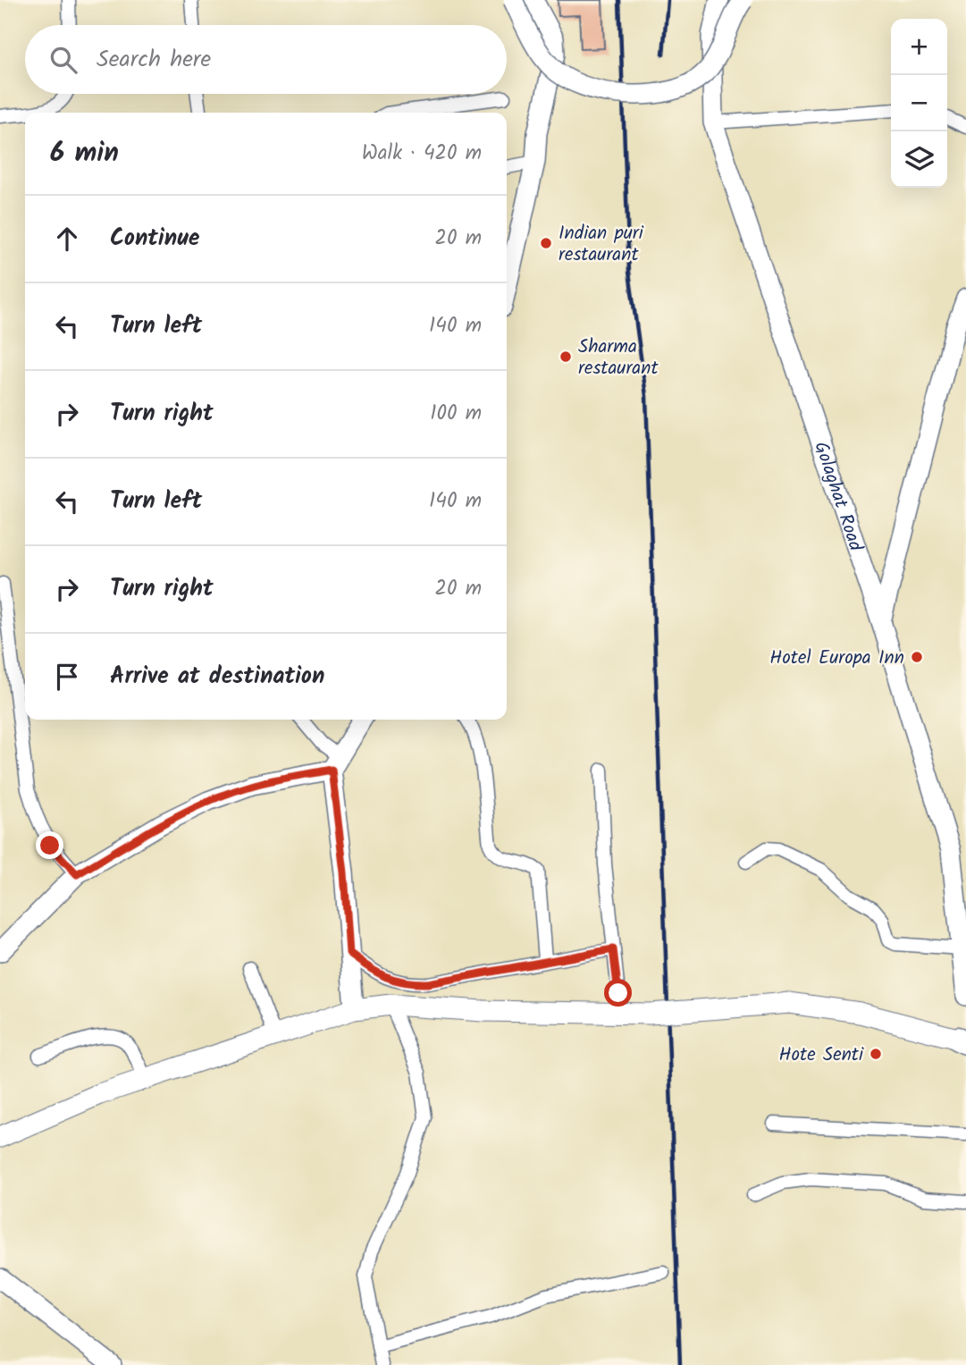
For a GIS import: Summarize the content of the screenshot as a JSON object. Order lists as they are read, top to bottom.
{
  "streets": {
    "street": ["Golaghat Road"]
  },
  "places": [
    "Indian puri restaurant",
    "Sharma restaurant",
    "Hotel Europa Inn",
    "Hote Senti"
  ],
  "page": {
    "map_buttons": ["+", "−"],
    "search": "Search here",
    "heading": ["6 min", "Walk · 420 m"],
    "list": [
      ["Continue", "20 m"],
      ["Turn left", "140 m"],
      ["Turn right", "100 m"],
      ["Turn left", "140 m"],
      ["Turn right", "20 m"],
      "Arrive at destination"
    ]
  }
}
